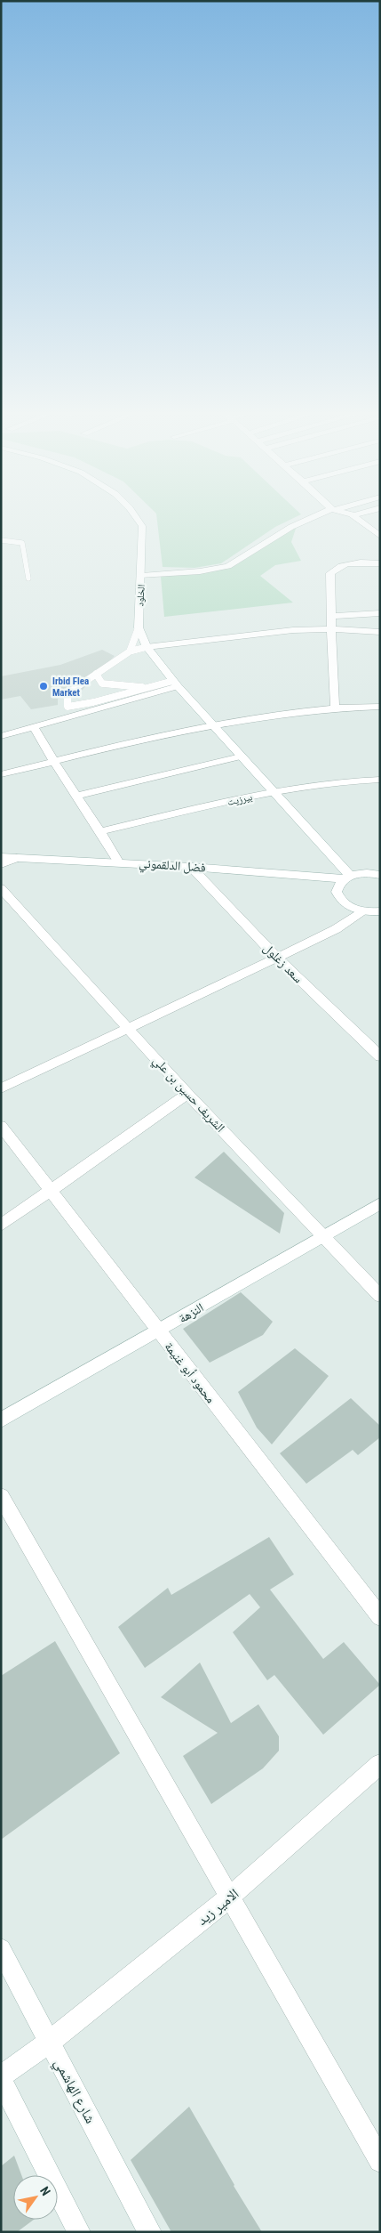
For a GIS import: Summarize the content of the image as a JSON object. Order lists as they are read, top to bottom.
{
  "streets": {
    "street": [
      "الخلود",
      "بيرزيت",
      "فضل الدلقموني",
      "سعد زغلول",
      "الشريف حسين بن علي",
      "النزهة",
      "محمود أبو غنيمة",
      "الامير زيد",
      "شارع الهاشمي"
    ]
  },
  "crossings": [
    ["الخلود", "بيرزيت"],
    ["الخلود", "فضل الدلقموني"],
    ["فضل الدلقموني", "سعد زغلول"],
    ["الشريف حسين بن علي", "النزهة"],
    ["النزهة", "محمود أبو غنيمة"],
    ["الامير زيد", "شارع الهاشمي"]
  ],
  "places": ["Irbid Flea Market"],
  "north": "top right"
}
